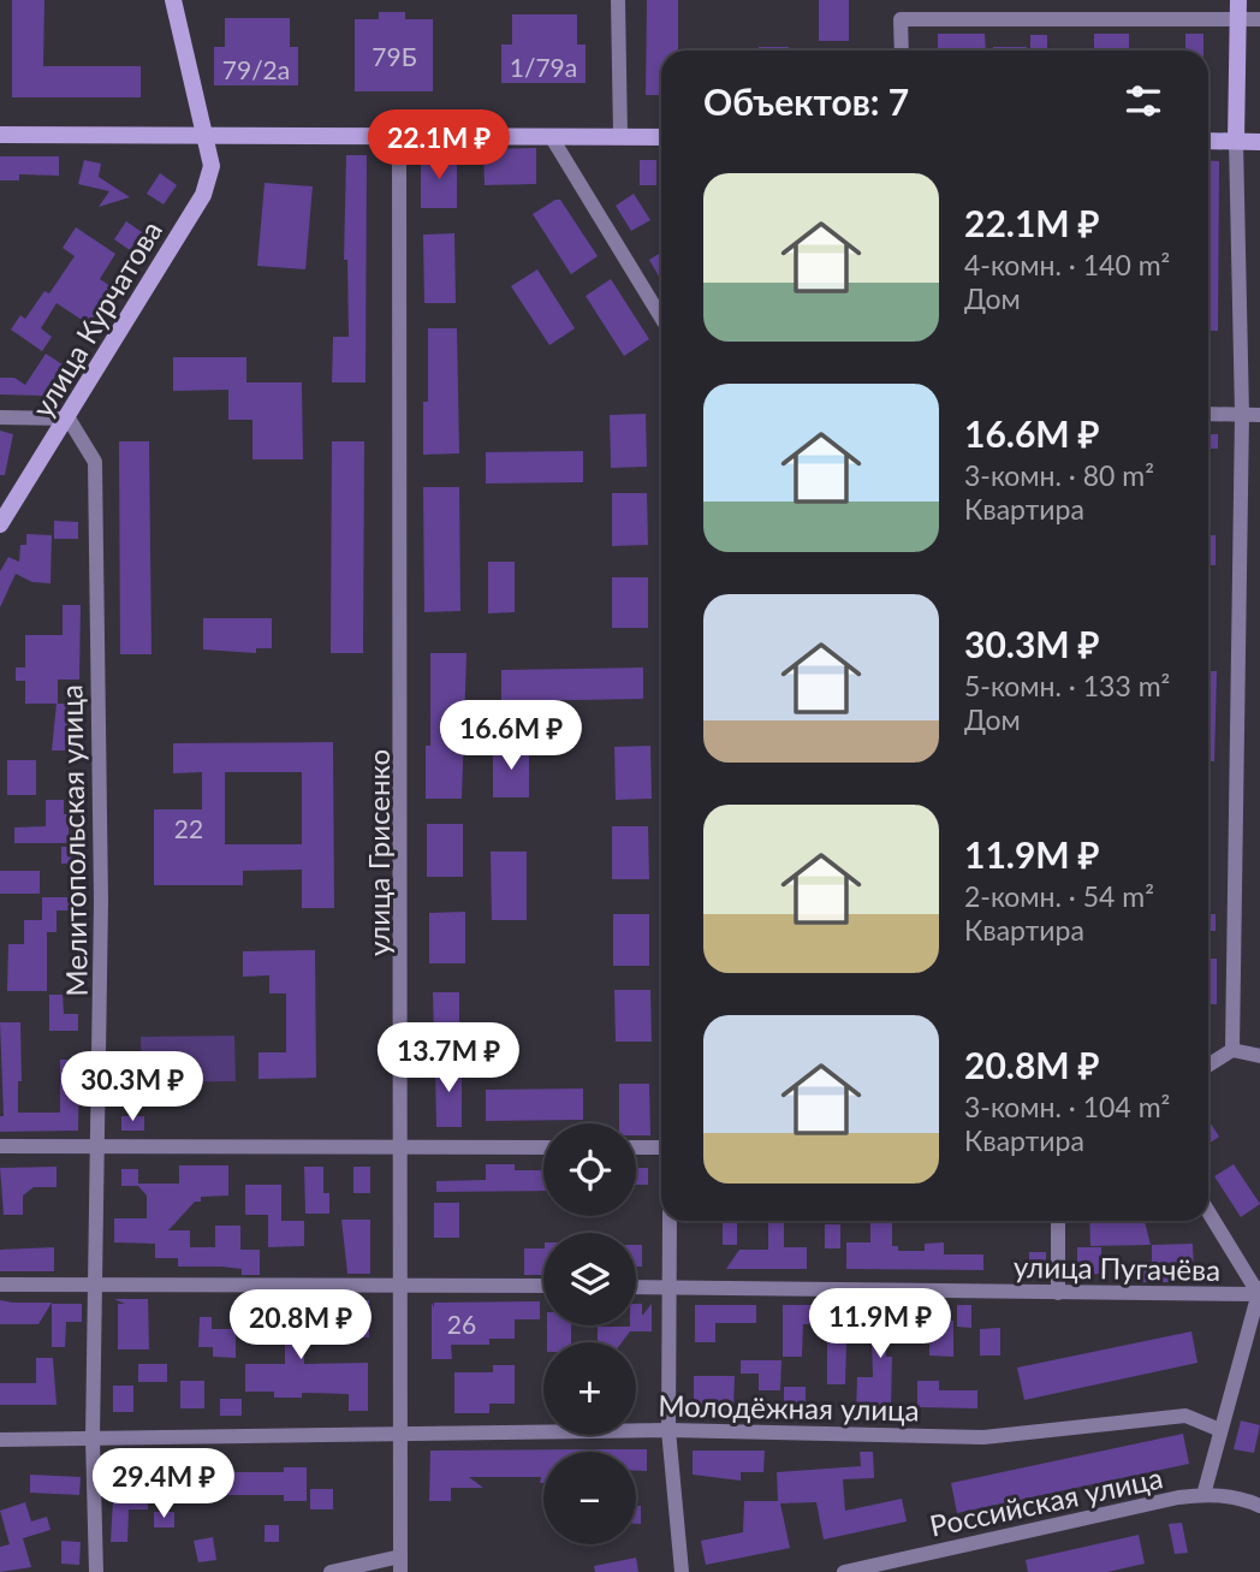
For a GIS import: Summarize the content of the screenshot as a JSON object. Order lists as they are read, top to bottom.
{
  "streets": {
    "street": [
      "улица Курчатова",
      "Мелитопольская улица",
      "улица Грисенко",
      "улица Пугачёва",
      "Молодёжная улица",
      "Российская улица"
    ]
  },
  "crossings": [
    ["улица Курчатова", "Мелитопольская улица"],
    ["Мелитопольская улица", "Молодёжная улица"],
    ["улица Грисенко", "Молодёжная улица"]
  ],
  "house_numbers": [
    "79Б",
    "1/79а",
    "79/2а",
    "22",
    "26"
  ],
  "page": {
    "heading": "Объектов: 7",
    "price": [
      "22.1M ₽",
      "16.6M ₽",
      "13.7M ₽",
      "30.3M ₽",
      "11.9M ₽",
      "20.8M ₽",
      "29.4M ₽"
    ],
    "list": [
      {
        "name": "22.1M ₽",
        "note": "4-комн. · 140 m² · Дом"
      },
      {
        "name": "16.6M ₽",
        "note": "3-комн. · 80 m² · Квартира"
      },
      {
        "name": "30.3M ₽",
        "note": "5-комн. · 133 m² · Дом"
      },
      {
        "name": "11.9M ₽",
        "note": "2-комн. · 54 m² · Квартира"
      },
      {
        "name": "20.8M ₽",
        "note": "3-комн. · 104 m² · Квартира"
      }
    ],
    "map_buttons": ["+", "−"]
  }
}
